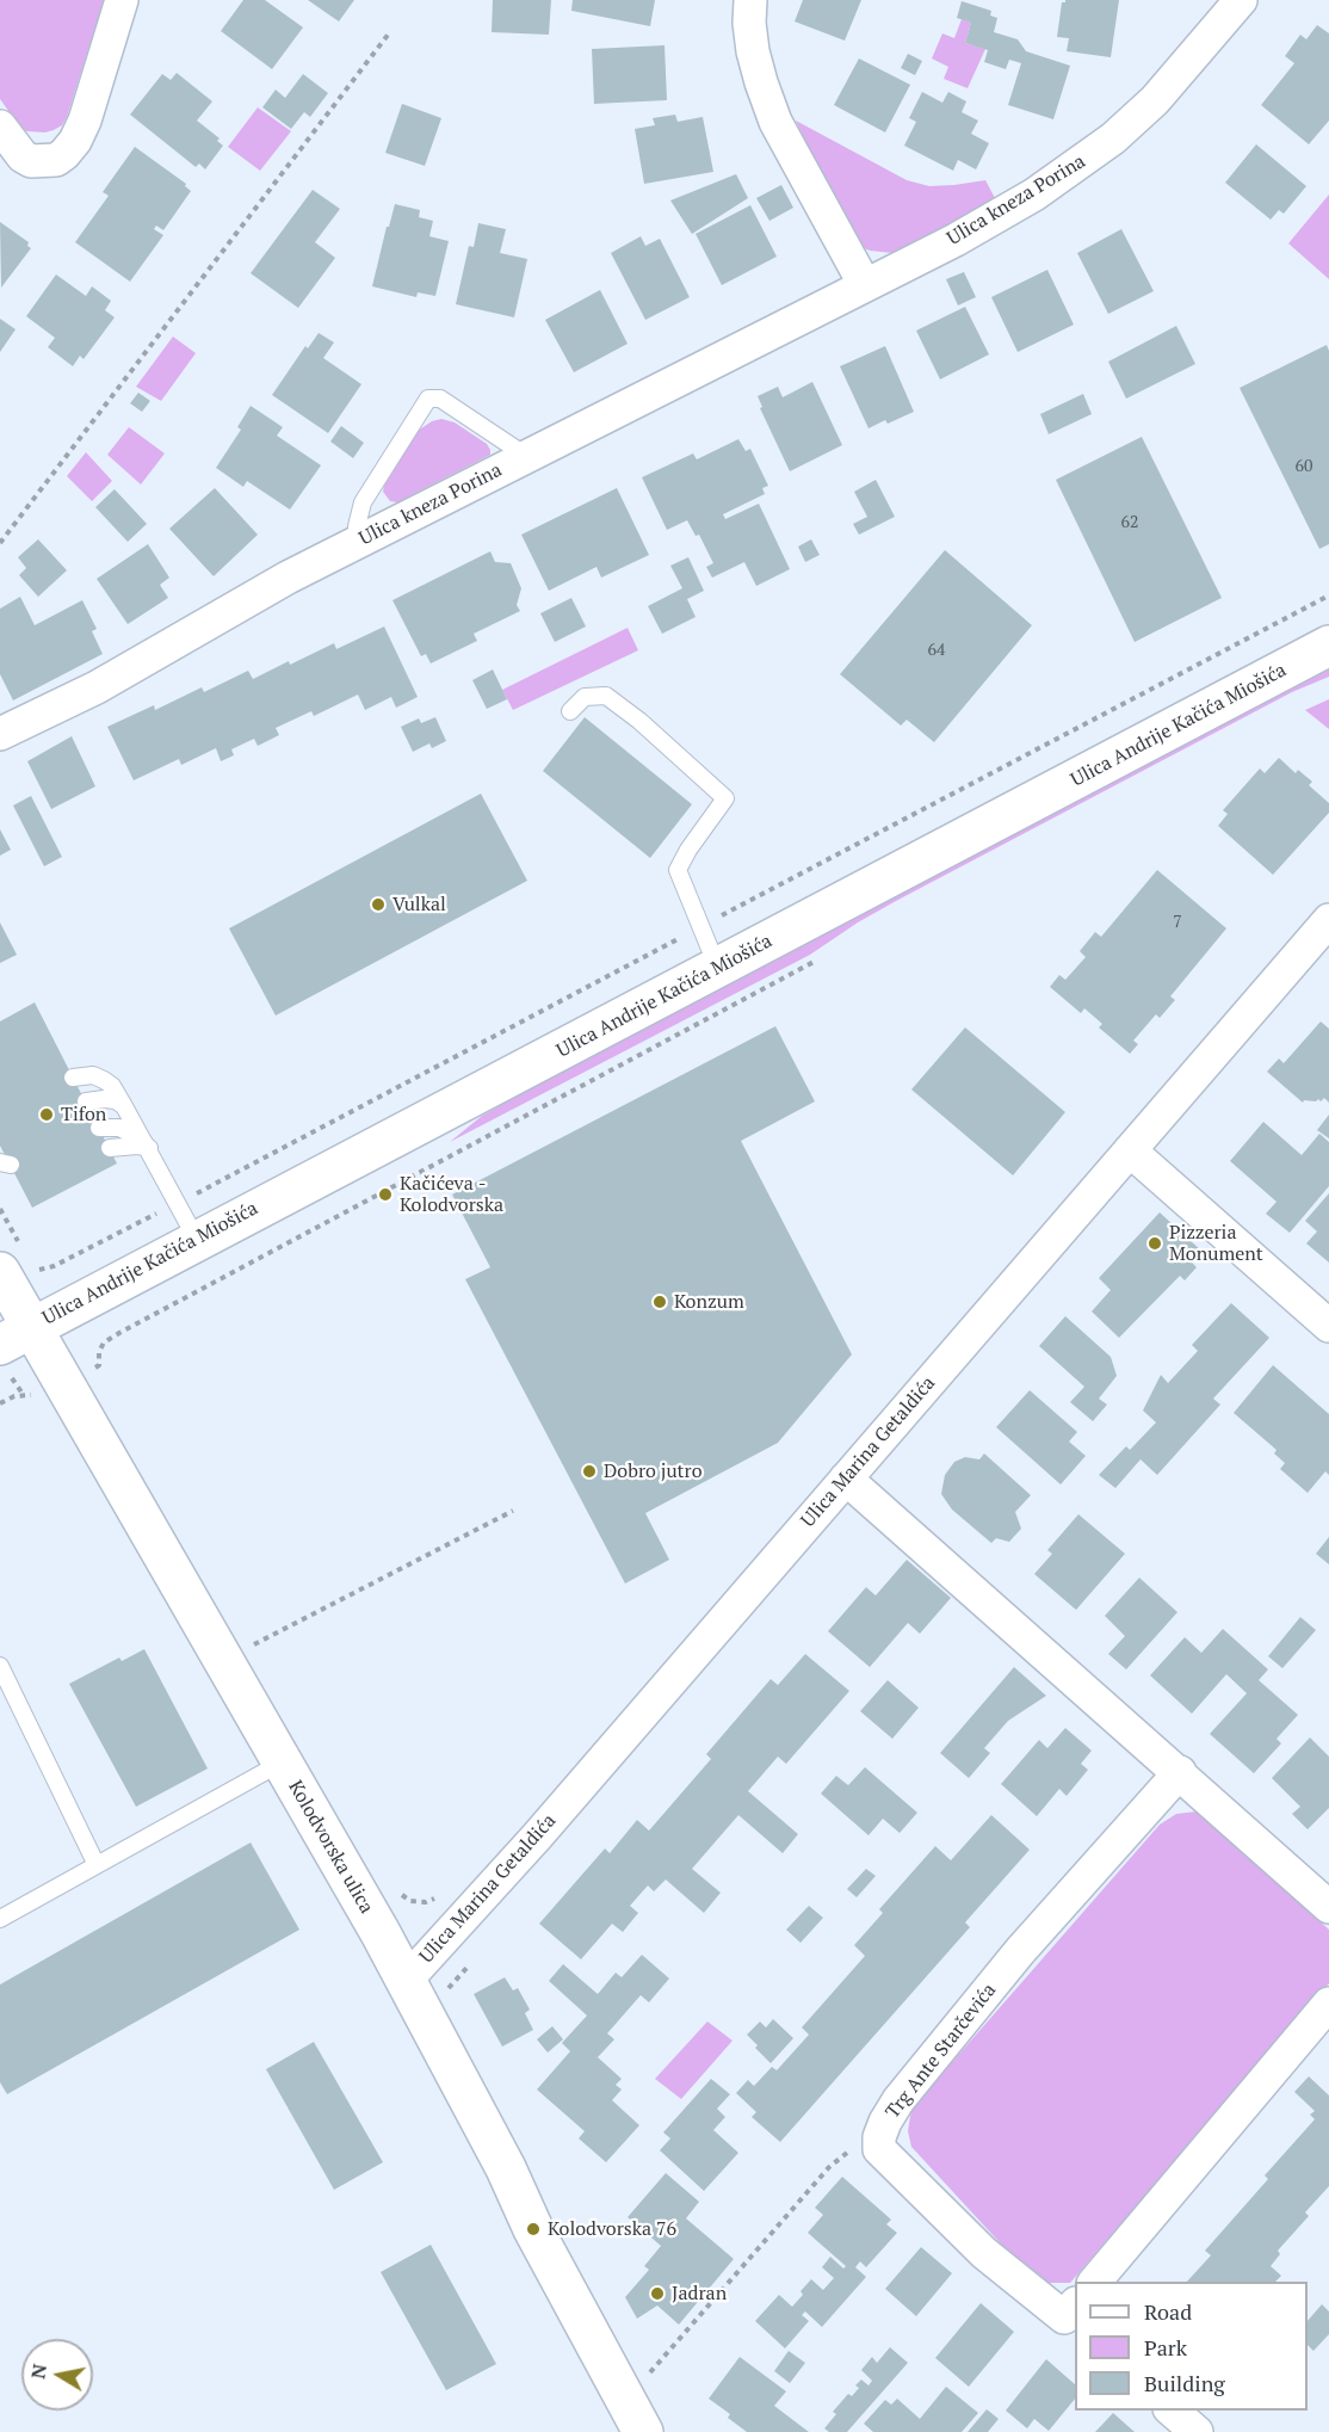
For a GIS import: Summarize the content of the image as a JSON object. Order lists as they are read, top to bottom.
{
  "streets": {
    "main road": ["Ulica Andrije Kačića Miošića", "Kolodvorska ulica"],
    "street": ["Ulica kneza Porina", "Ulica Marina Getaldića", "Trg Ante Starčevića"]
  },
  "crossings": [
    ["Ulica Andrije Kačića Miošića", "Kolodvorska ulica"],
    ["Ulica Marina Getaldića", "Kolodvorska ulica"]
  ],
  "places": [
    "Vulkal",
    "Tifon",
    "Kačićeva - Kolodvorska",
    "Pizzeria Monument",
    "Konzum",
    "Dobro jutro",
    "Kolodvorska 76",
    "Jadran"
  ],
  "house_numbers": [
    "60",
    "62",
    "64",
    "7"
  ],
  "legend": ["Road", "Park", "Building"],
  "north": "left"
}
